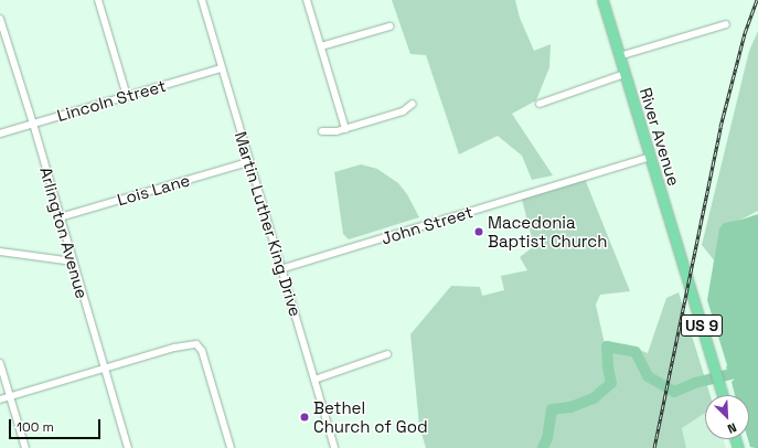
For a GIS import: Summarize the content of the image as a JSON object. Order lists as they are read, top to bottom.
{
  "streets": {
    "highway": ["River Avenue", "US 9"],
    "street": [
      "Lincoln Street",
      "Lois Lane",
      "Martin Luther King Drive",
      "John Street",
      "Arlington Avenue"
    ]
  },
  "crossings": [
    ["Lincoln Street", "Martin Luther King Drive"],
    ["Lincoln Street", "Arlington Avenue"],
    ["River Avenue", "John Street"],
    ["Lois Lane", "Martin Luther King Drive"],
    ["Lois Lane", "Arlington Avenue"],
    ["Martin Luther King Drive", "John Street"]
  ],
  "places": ["Macedonia Baptist Church", "Bethel Church of God"],
  "scale_bar": "100 m",
  "north": "bottom right"
}
